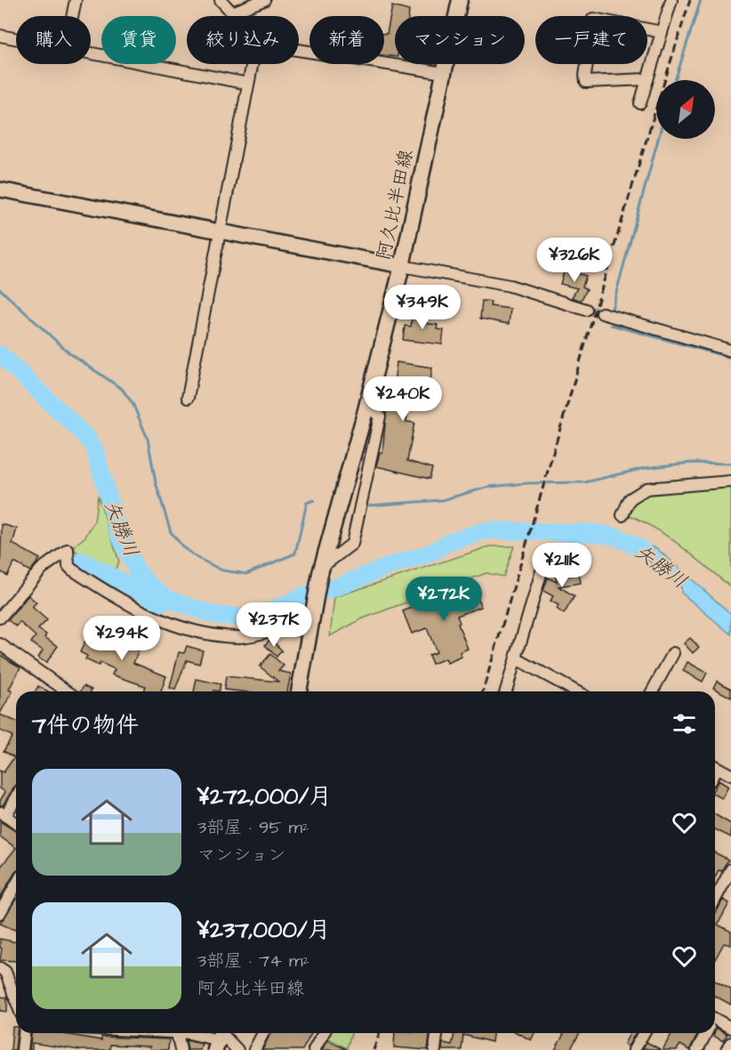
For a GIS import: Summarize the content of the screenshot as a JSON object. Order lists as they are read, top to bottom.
{
  "streets": {
    "main road": ["阿久比半田線"]
  },
  "water": ["矢勝川"],
  "north": "top right",
  "page": {
    "chip": [
      "購入",
      "賃貸",
      "絞り込み",
      "新着",
      "マンション",
      "一戸建て"
    ],
    "price": [
      "¥326K",
      "¥349K",
      "¥240K",
      "¥211K",
      "¥272K",
      "¥237K",
      "¥294K"
    ],
    "heading": "7件の物件",
    "list": [
      {
        "name": "¥272,000/月",
        "note": "3部屋 · 95 m² · マンション"
      },
      {
        "name": "¥237,000/月",
        "note": "3部屋 · 74 m² · 阿久比半田線"
      }
    ]
  }
}
